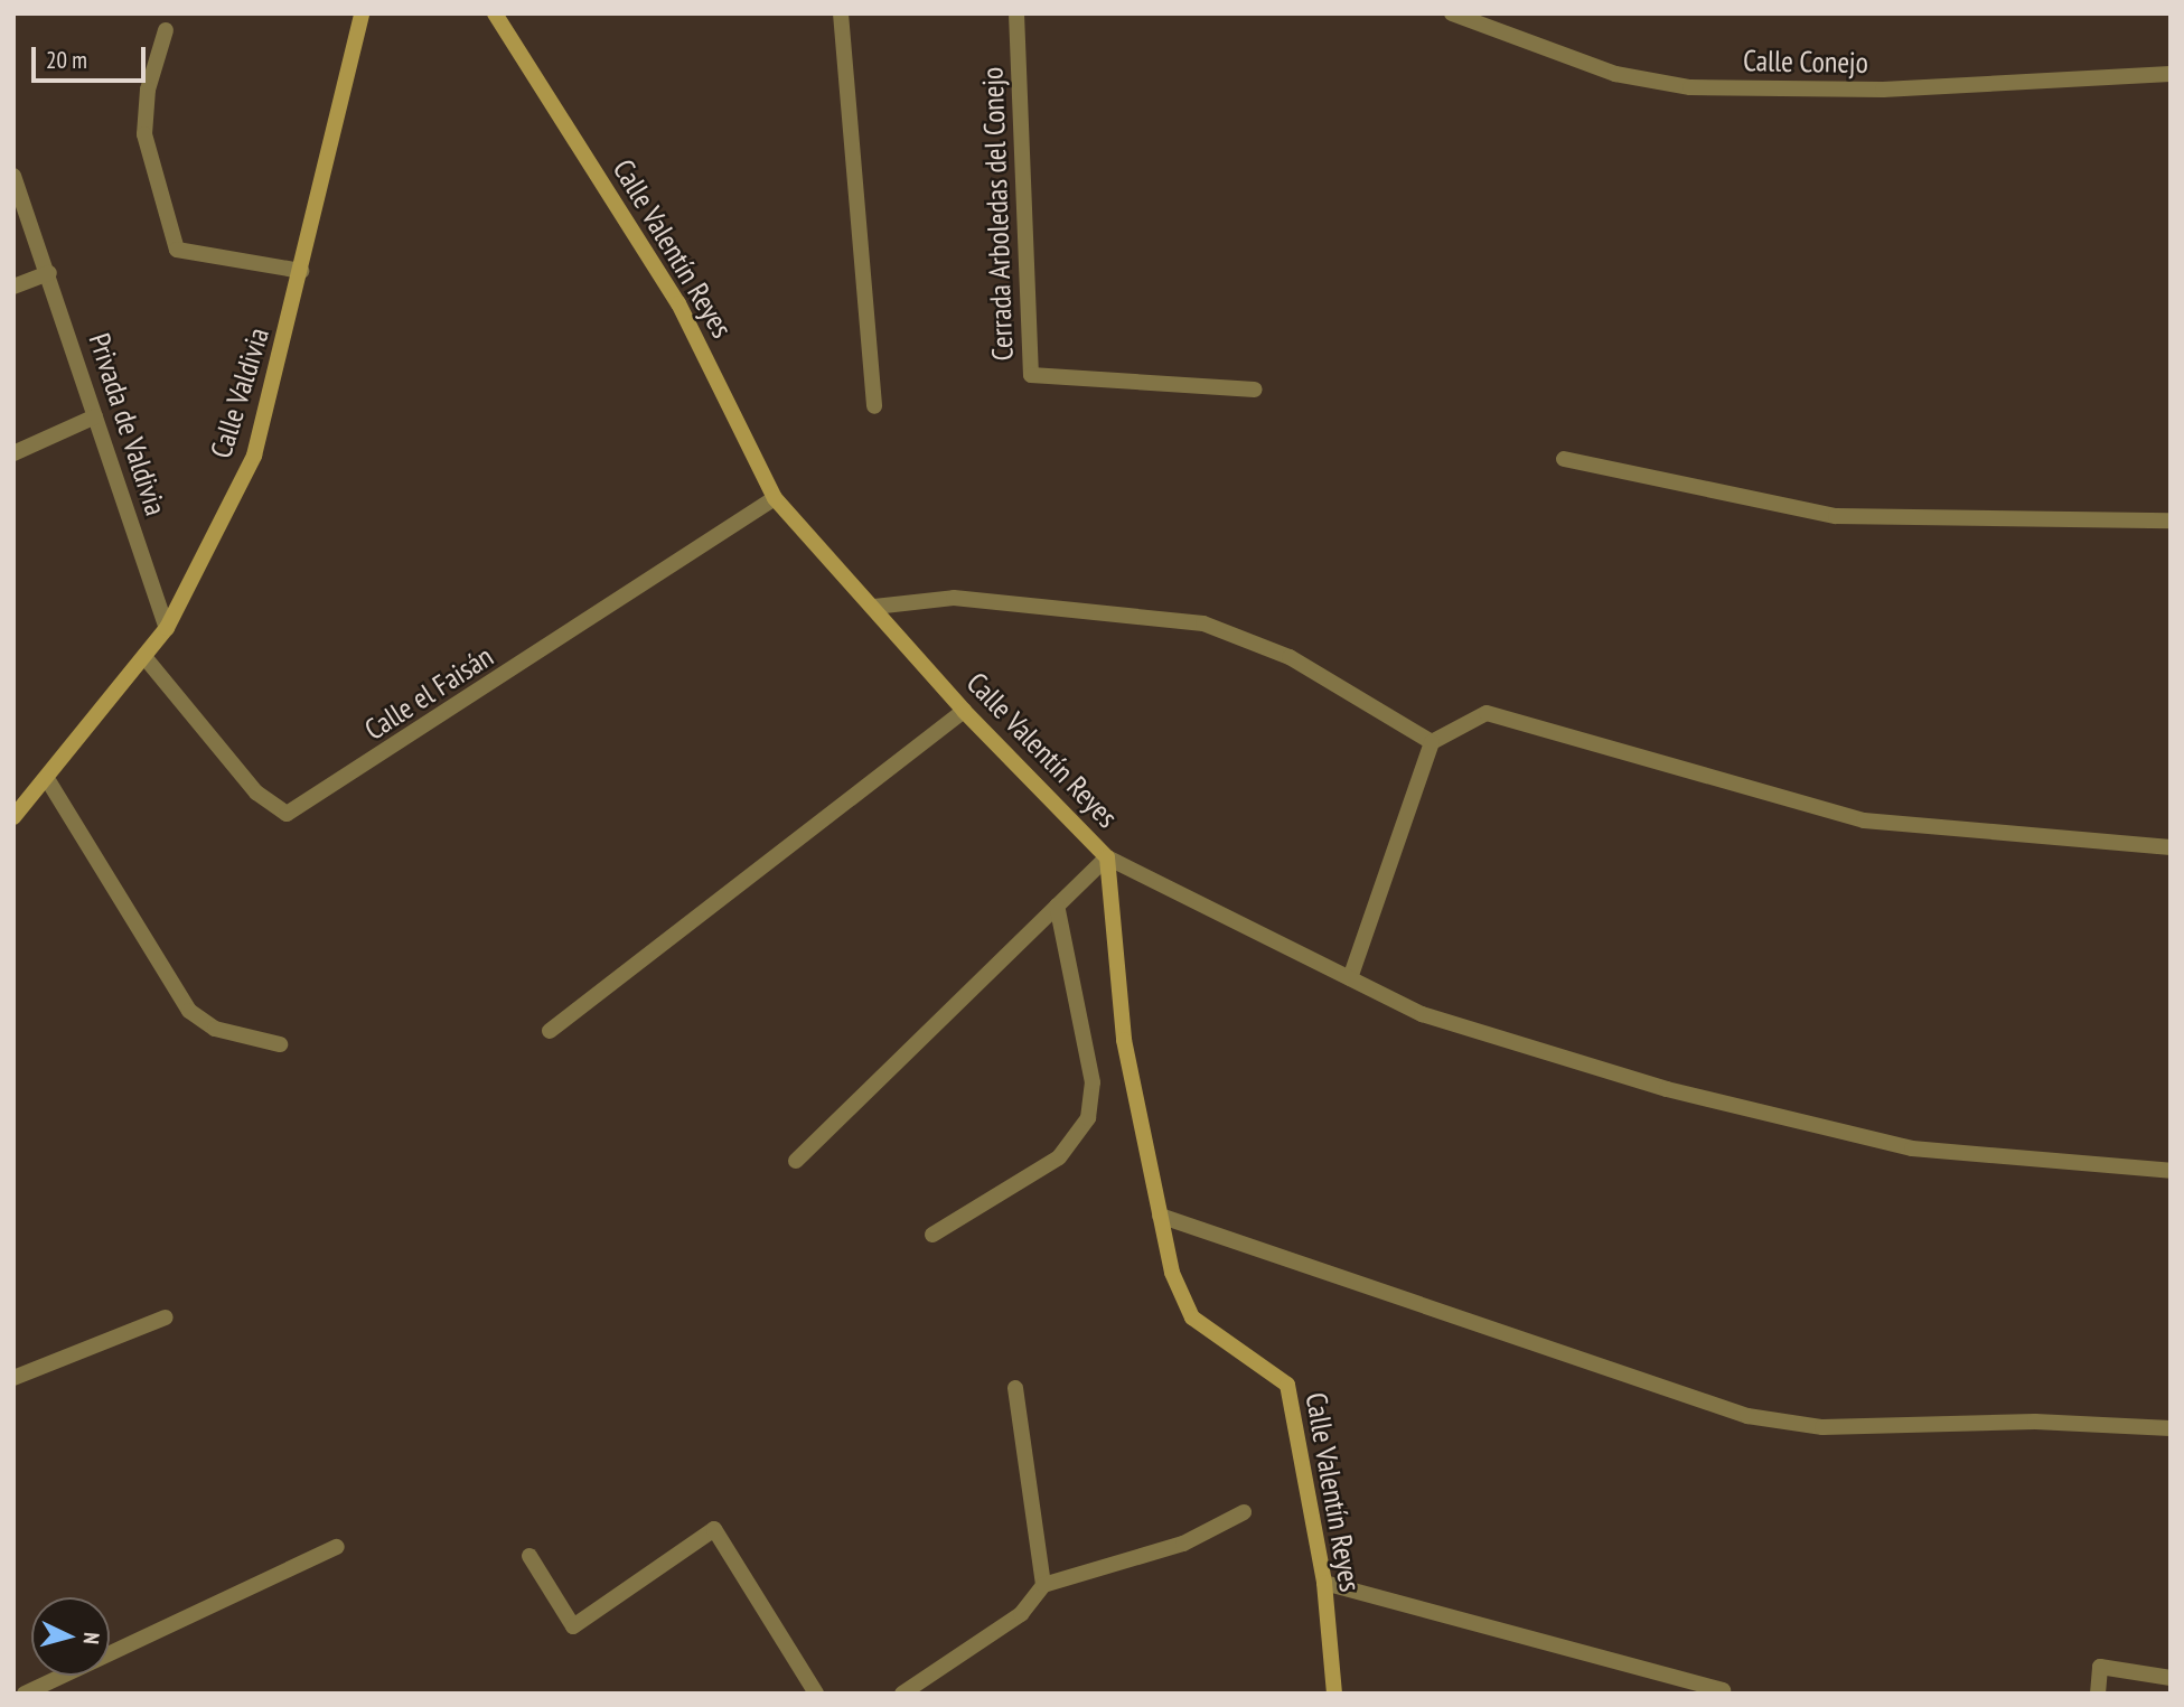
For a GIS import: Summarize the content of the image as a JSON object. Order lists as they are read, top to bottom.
{
  "streets": {
    "street": [
      "Calle Conejo",
      "Cerrada Arboledas del Conejo",
      "Calle Valentín Reyes",
      "Calle Valdivia",
      "Privada de Valdivia",
      "Calle el Faisán"
    ]
  },
  "crossings": [
    ["Calle Valentín Reyes", "Calle el Faisán"],
    ["Calle Valdivia", "Privada de Valdivia"],
    ["Calle Valdivia", "Calle el Faisán"]
  ],
  "scale_bar": "20 m",
  "north": "right"
}
